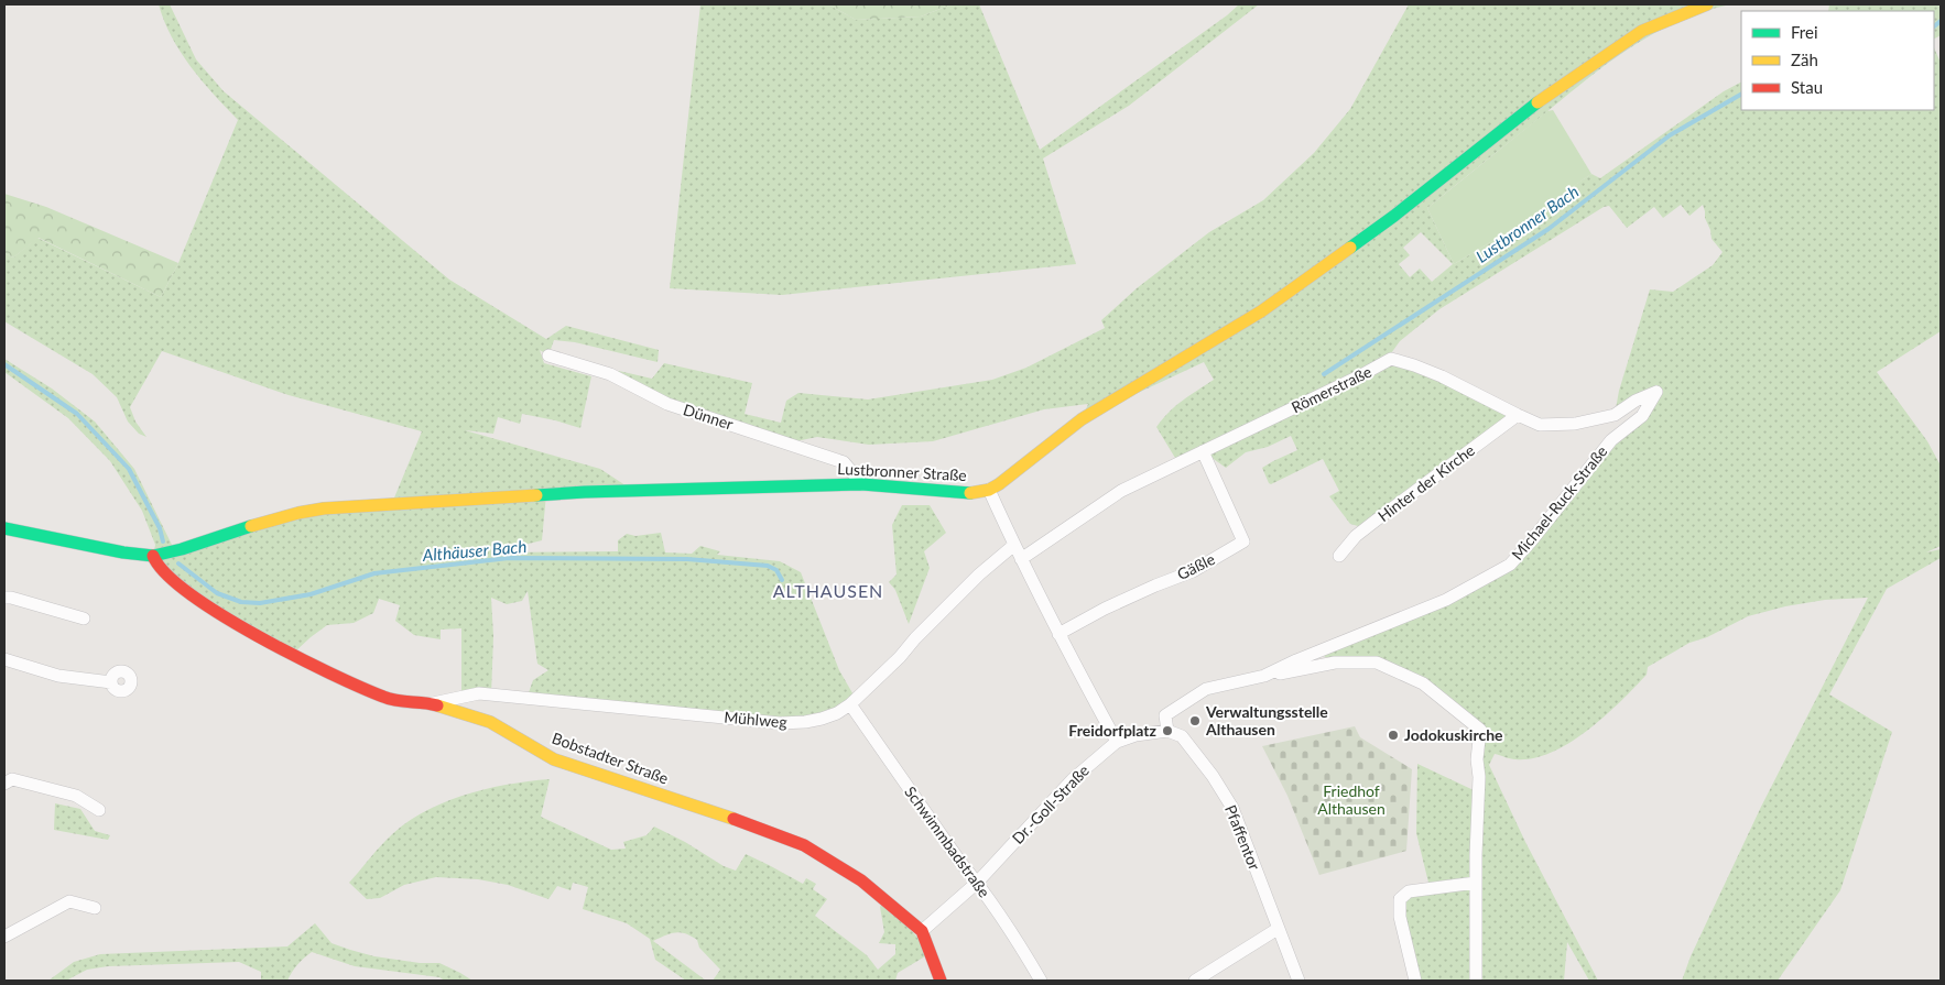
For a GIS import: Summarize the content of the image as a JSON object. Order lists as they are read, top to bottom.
{
  "streets": {
    "street": [
      "Römerstraße",
      "Dünner",
      "Lustbronner Straße",
      "Hinter der Kirche",
      "Michael-Ruck-Straße",
      "Gäßle",
      "Mühlweg",
      "Bobstadter Straße",
      "Dr.-Goll-Straße",
      "Pfaffentor",
      "Schwimmbadstraße"
    ]
  },
  "crossings": [
    ["Römerstraße", "Hinter der Kirche"],
    ["Römerstraße", "Michael-Ruck-Straße"],
    ["Römerstraße", "Gäßle"],
    ["Dünner", "Lustbronner Straße"],
    ["Lustbronner Straße", "Bobstadter Straße"],
    ["Michael-Ruck-Straße", "Pfaffentor"],
    ["Mühlweg", "Bobstadter Straße"],
    ["Mühlweg", "Schwimmbadstraße"],
    ["Bobstadter Straße", "Dr.-Goll-Straße"],
    ["Dr.-Goll-Straße", "Schwimmbadstraße"]
  ],
  "districts": ["ALTHAUSEN"],
  "water": ["Lustbronner Bach", "Althäuser Bach"],
  "parks": ["Friedhof Althausen"],
  "places": ["Verwaltungsstelle Althausen", "Freidorfplatz", "Jodokuskirche"],
  "legend": ["Frei", "Zäh", "Stau"]
}
